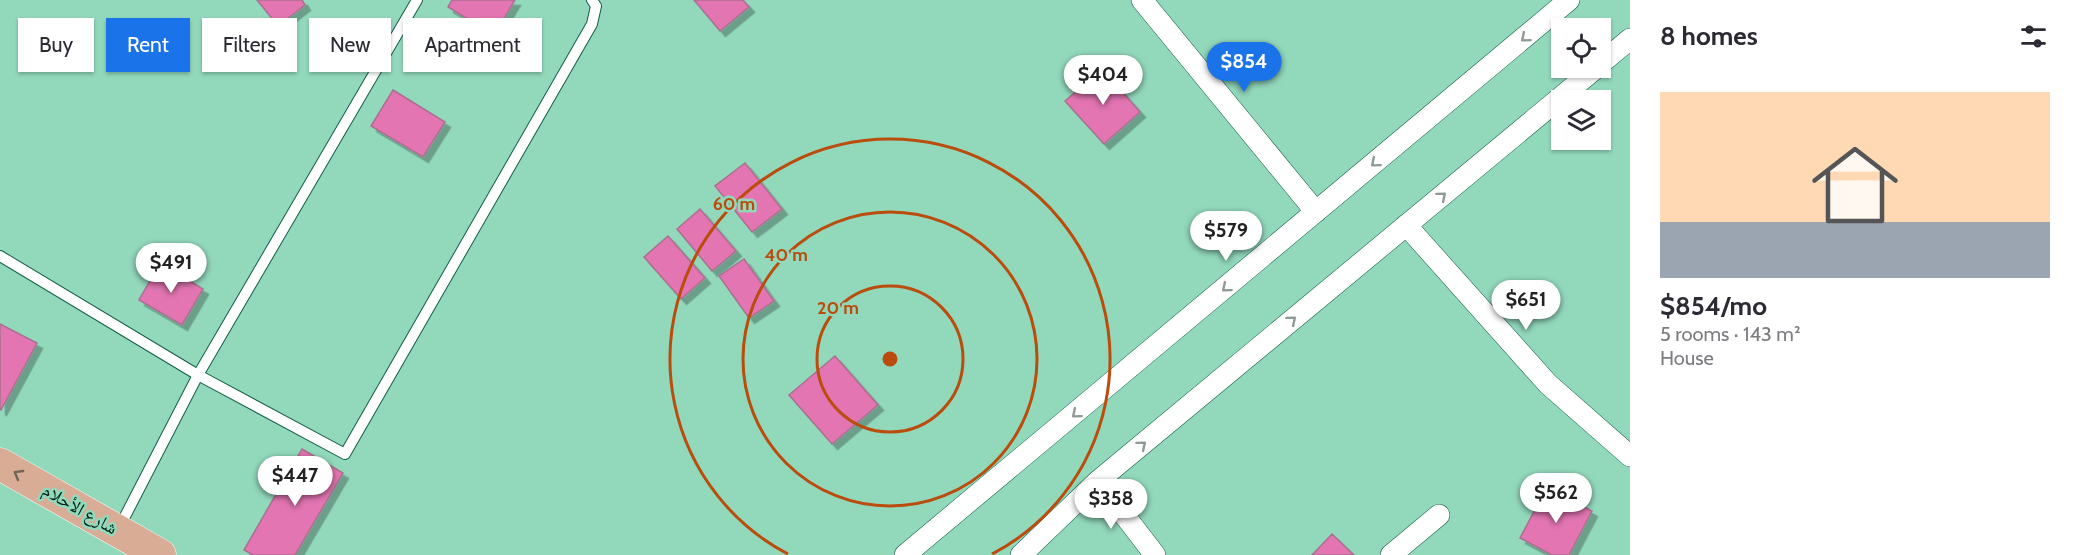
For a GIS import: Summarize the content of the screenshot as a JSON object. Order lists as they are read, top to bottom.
{
  "streets": {
    "main road": ["شارع الأحلام"]
  },
  "one_way": ["شارع الأحلام"],
  "page": {
    "heading": "8 homes",
    "chip": [
      "Buy",
      "Rent",
      "Filters",
      "New",
      "Apartment"
    ],
    "price": [
      "$854",
      "$404",
      "$579",
      "$491",
      "$651",
      "$447",
      "$562",
      "$358"
    ],
    "list": [
      {
        "name": "$854/mo",
        "note": "5 rooms · 143 m² · House"
      }
    ]
  },
  "rings": ["60 m", "40 m", "20 m"]
}
